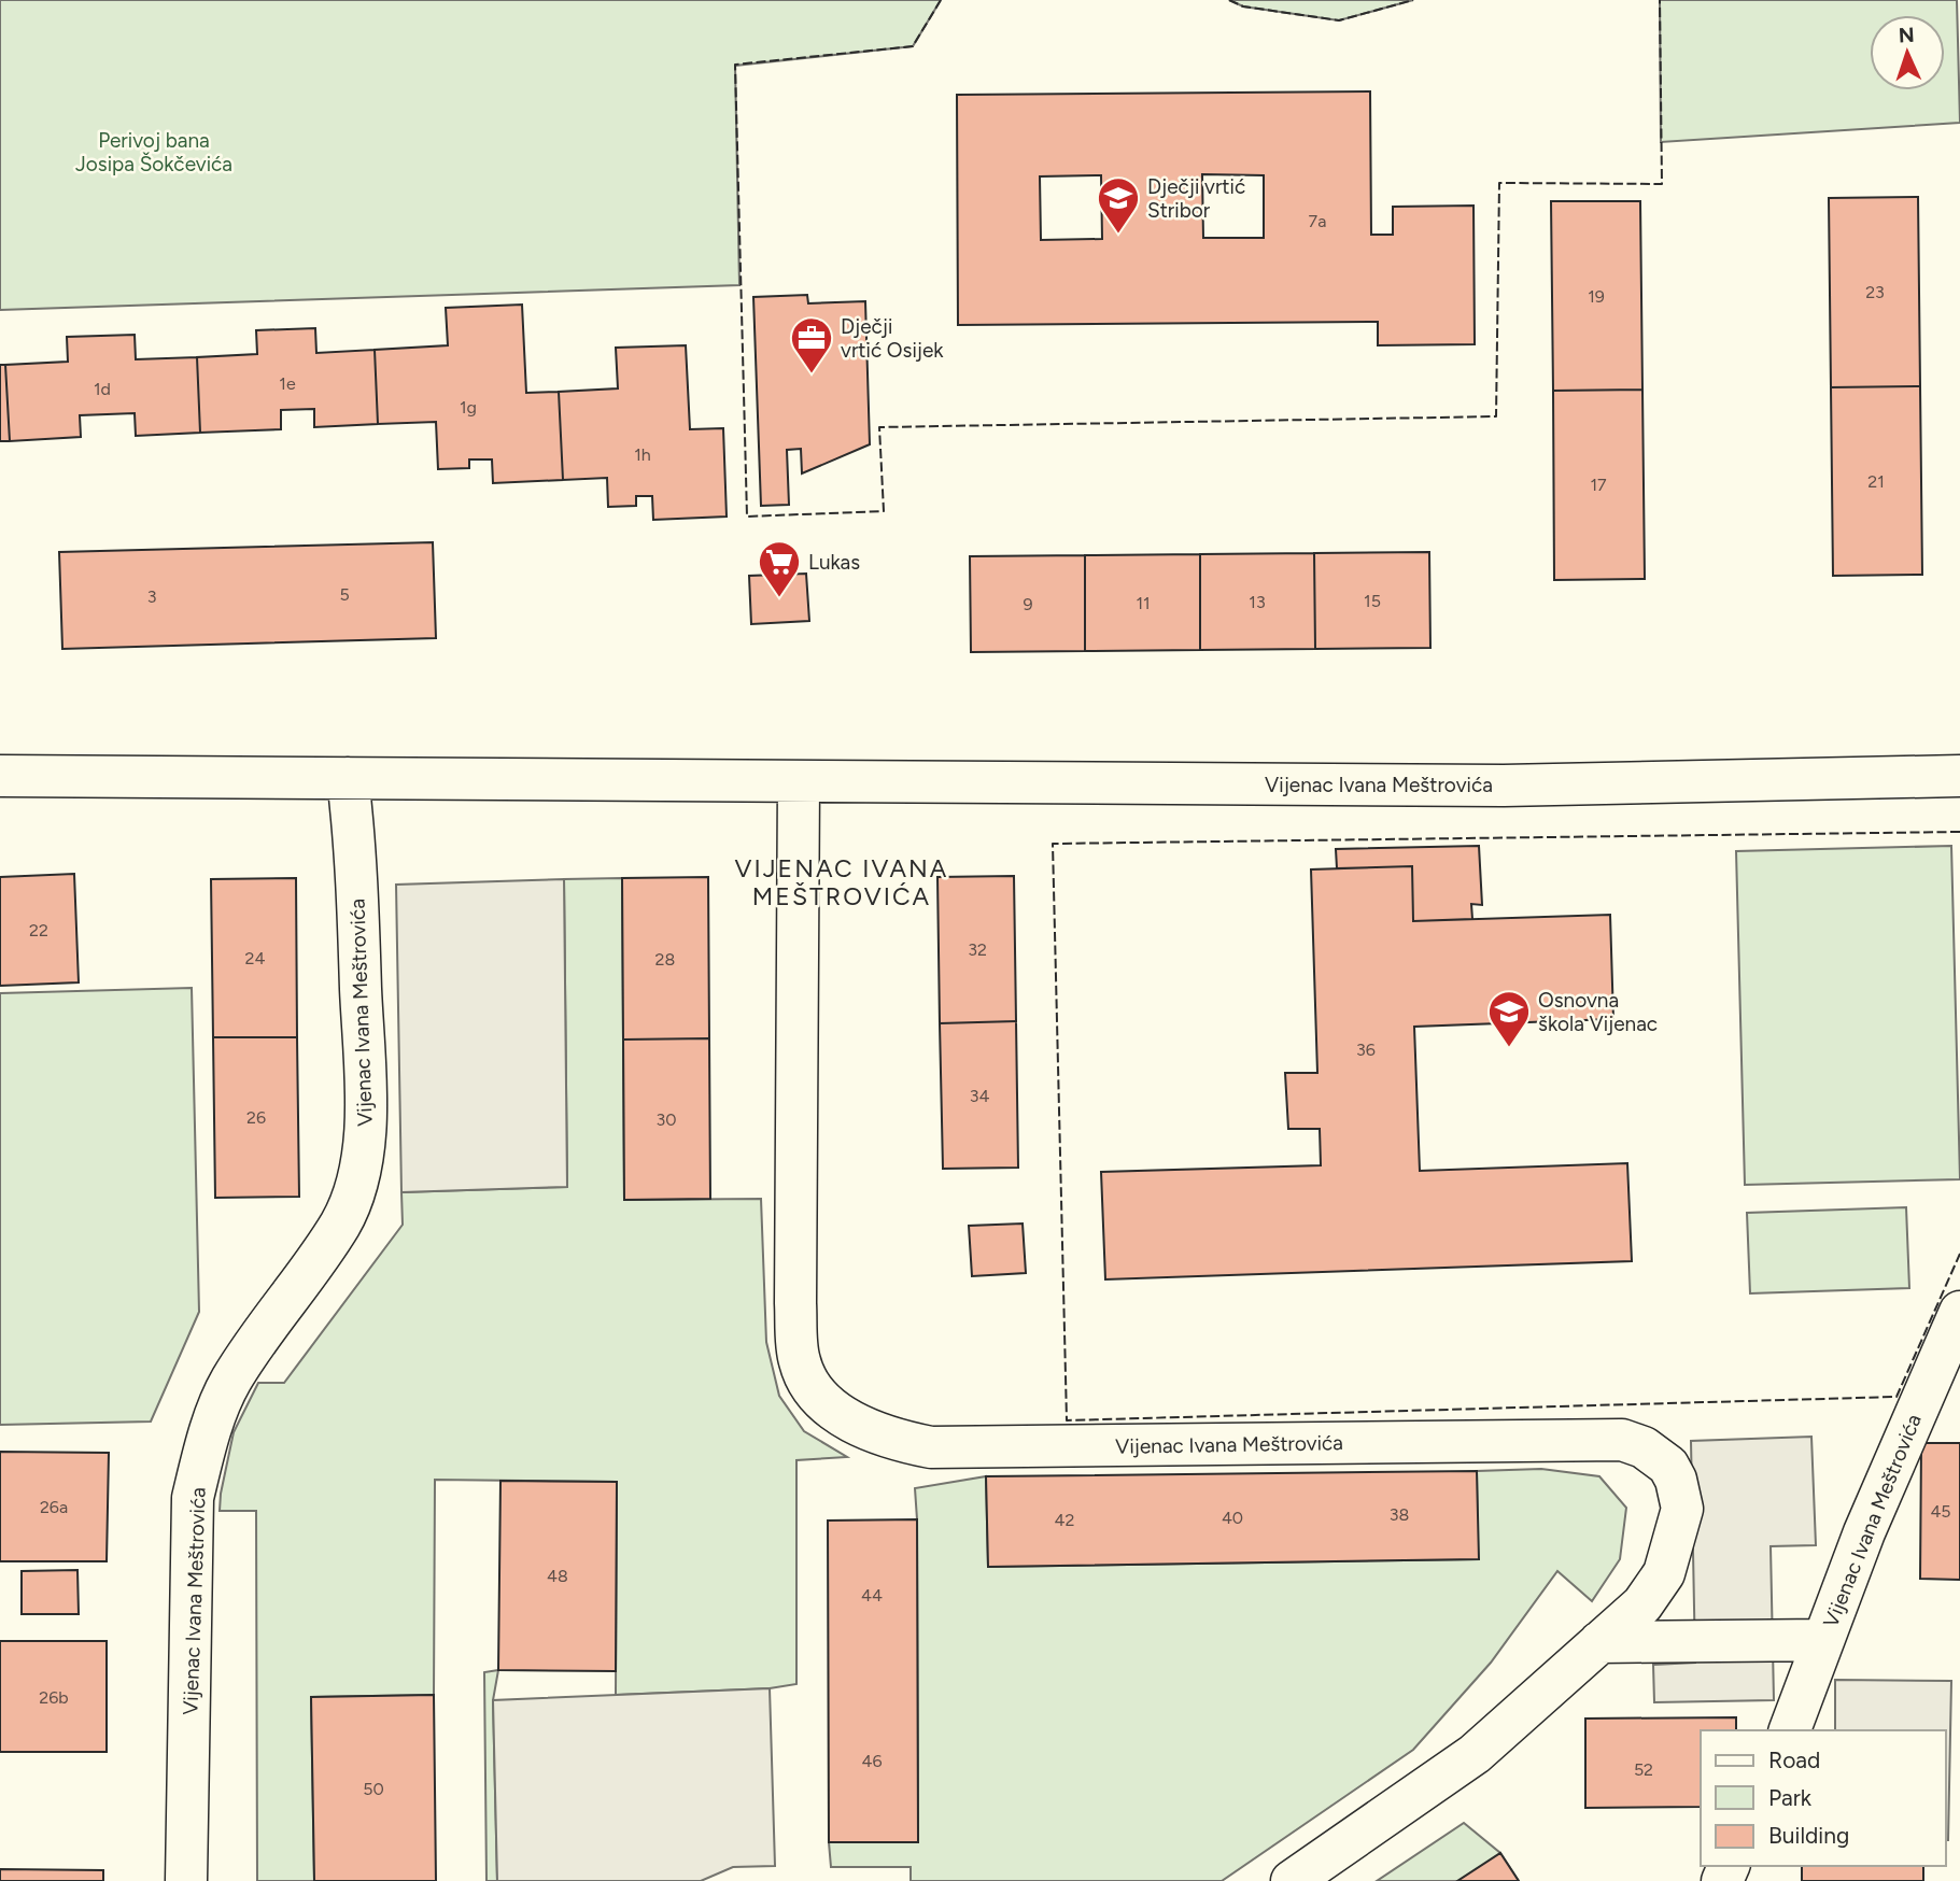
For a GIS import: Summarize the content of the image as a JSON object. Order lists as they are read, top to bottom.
{
  "streets": {
    "street": ["Vijenac Ivana Meštrovića"]
  },
  "districts": ["VIJENAC IVANA MEŠTROVIĆA"],
  "parks": ["Perivoj bana Josipa Šokčevića"],
  "places": {
    "school or university": ["Dječji vrtić Stribor", "Osnovna škola Vijenac"],
    "office": ["Dječji vrtić Osijek"],
    "supermarket": ["Lukas"]
  },
  "house_numbers": [
    "7a",
    "23",
    "19",
    "1e",
    "1d",
    "1g",
    "1h",
    "21",
    "17",
    "5",
    "3",
    "15",
    "13",
    "11",
    "9",
    "22",
    "32",
    "24",
    "28",
    "36",
    "34",
    "26",
    "30",
    "26a",
    "45",
    "38",
    "40",
    "42",
    "48",
    "44",
    "26b",
    "46",
    "52",
    "50"
  ],
  "legend": ["Road", "Park", "Building"],
  "north": "top"
}
